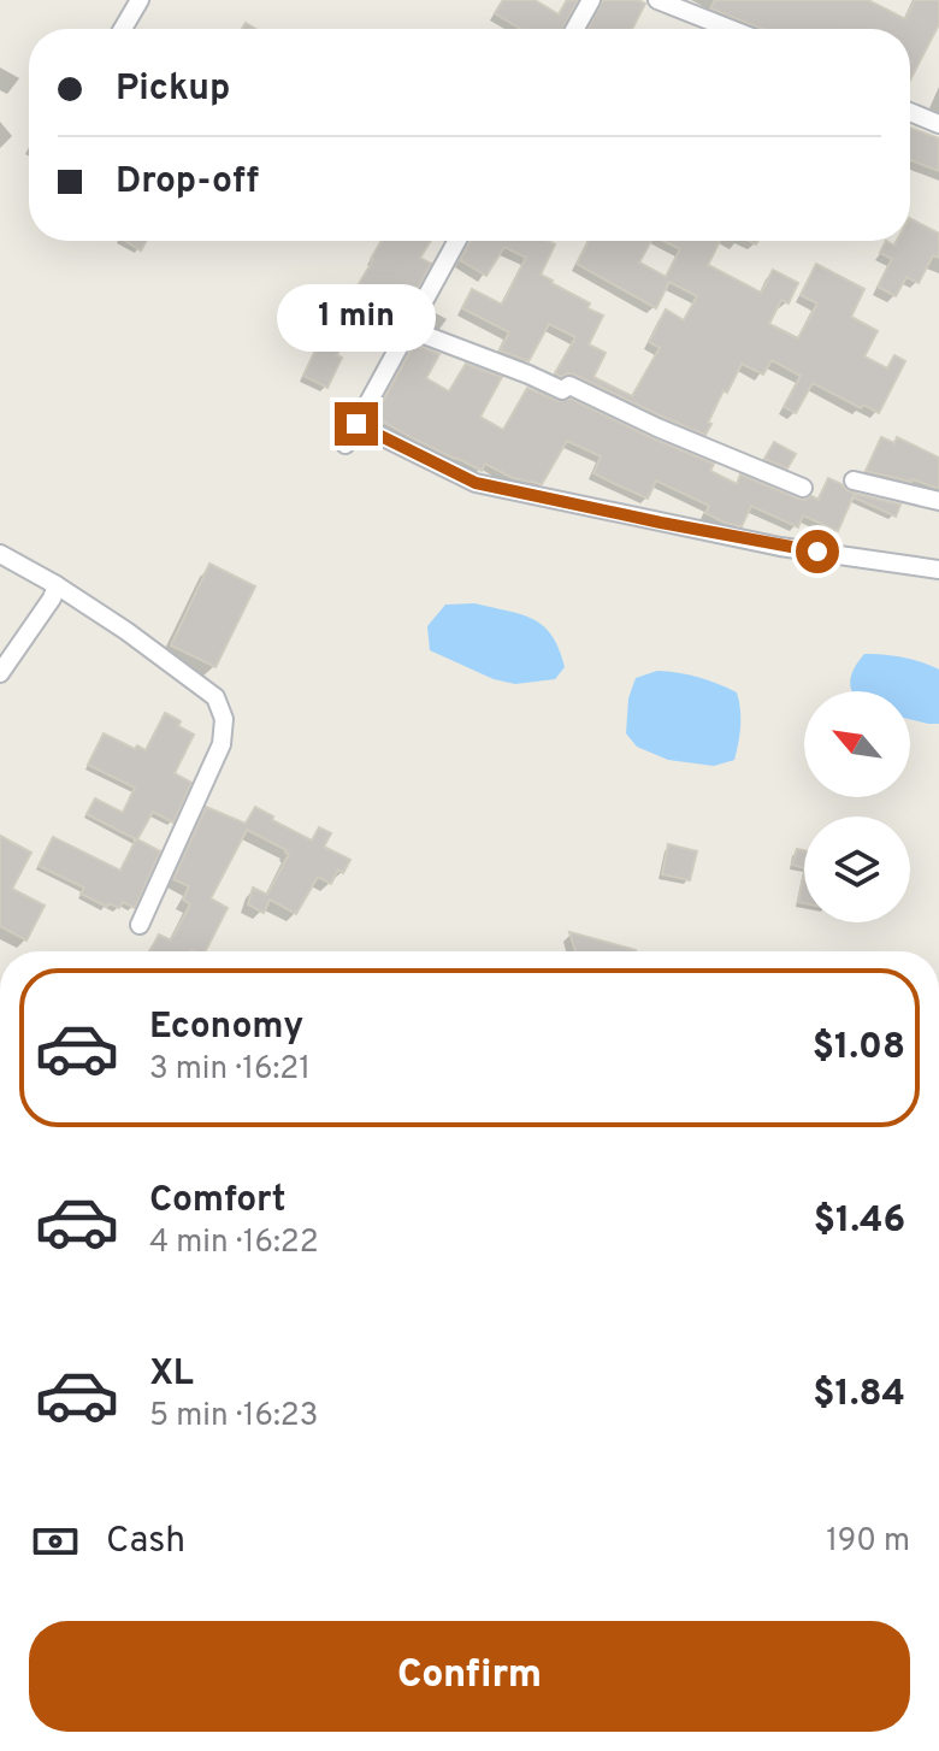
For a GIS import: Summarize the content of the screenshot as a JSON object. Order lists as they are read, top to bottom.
{
  "north": "top left",
  "page": {
    "banner": ["Pickup", "Drop-off"],
    "bubble": "1 min",
    "list": [
      {
        "name": "Economy",
        "note": "3 min · 16:21",
        "value": "$1.08"
      },
      {
        "name": "Comfort",
        "note": "4 min · 16:22",
        "value": "$1.46"
      },
      {
        "name": "XL",
        "note": "5 min · 16:23",
        "value": "$1.84"
      }
    ],
    "pay": ["Cash", "190 m"],
    "buttons": "Confirm"
  }
}
